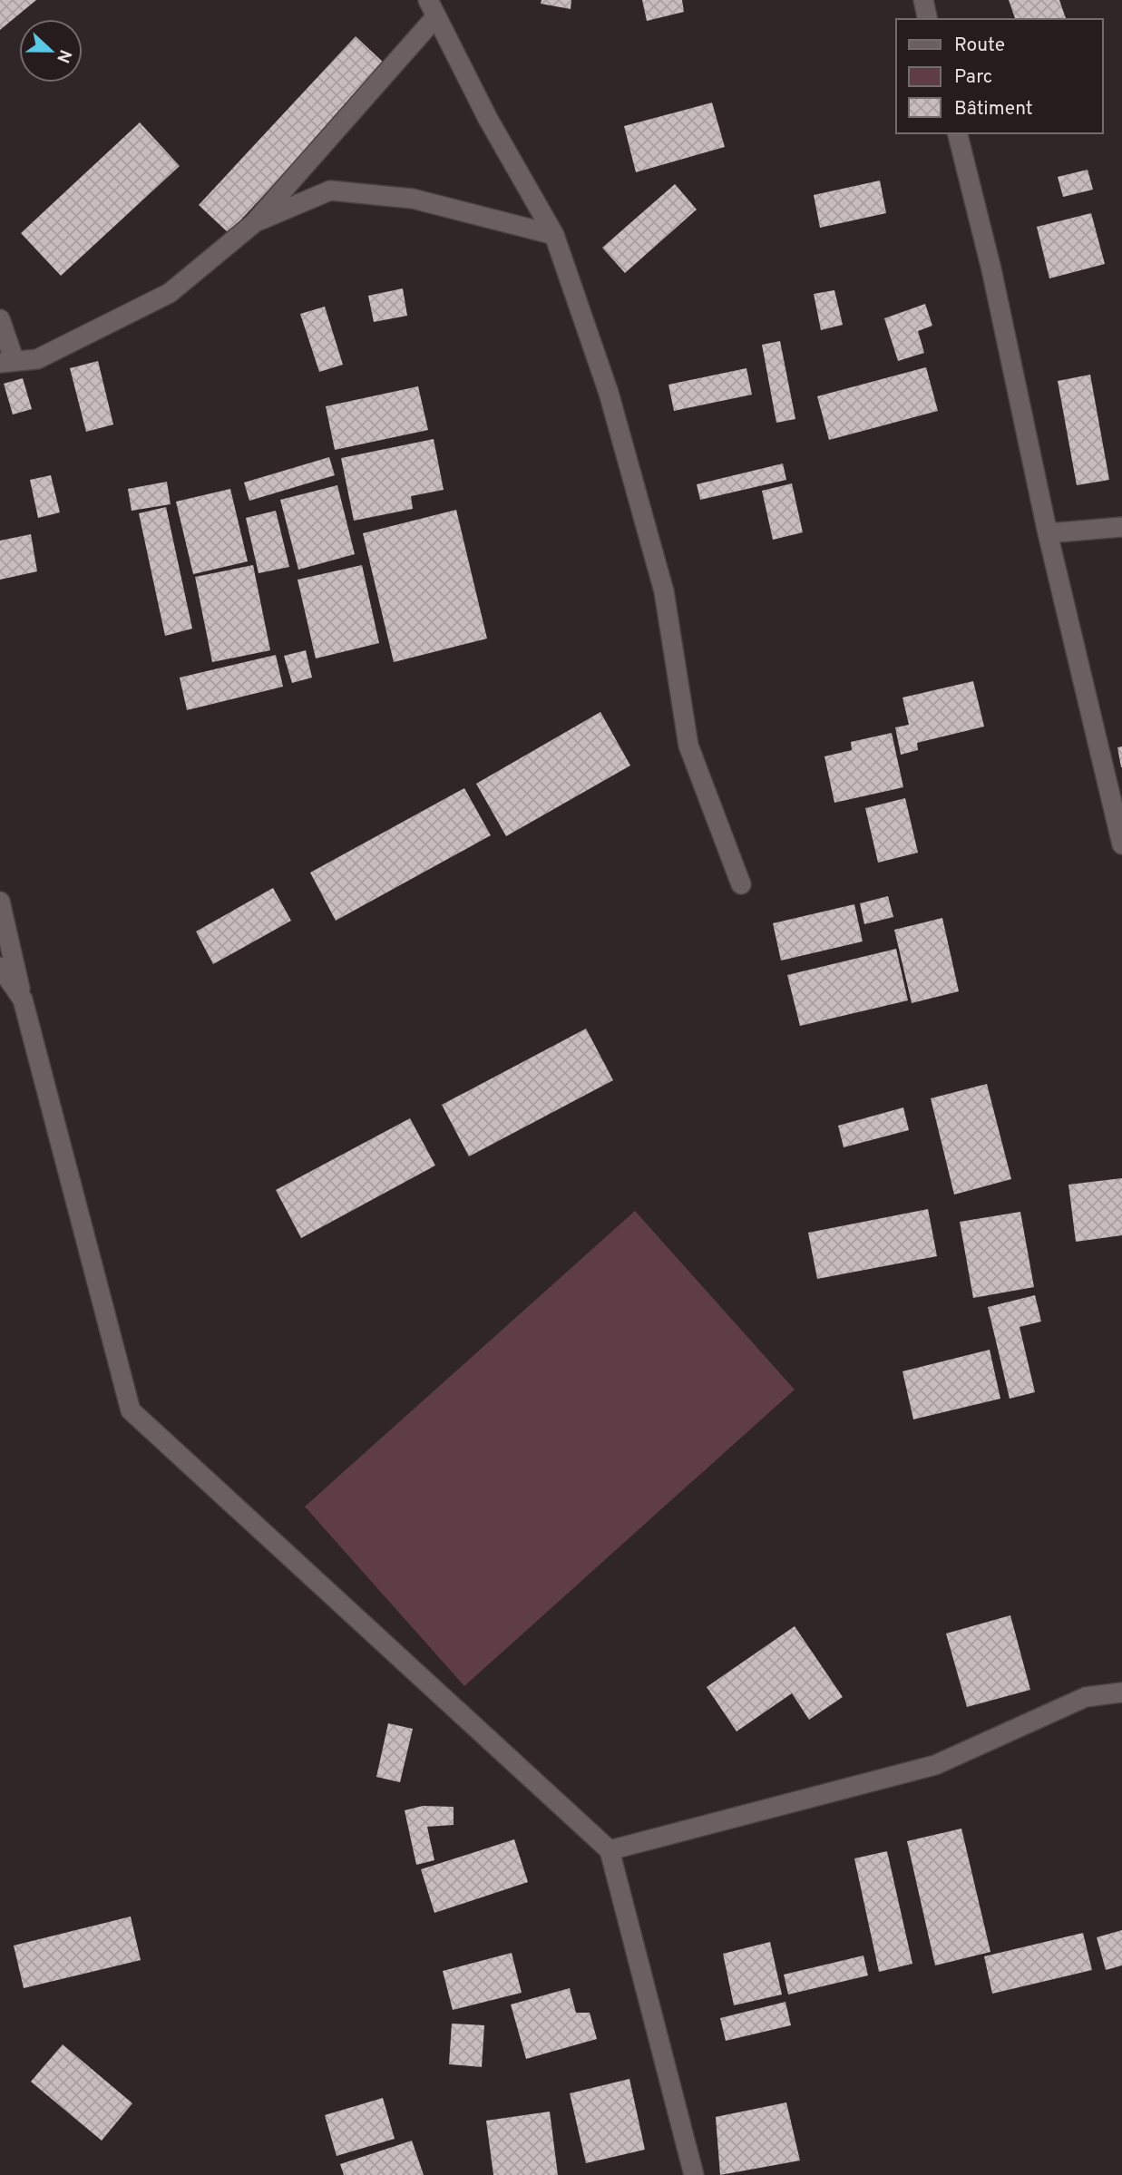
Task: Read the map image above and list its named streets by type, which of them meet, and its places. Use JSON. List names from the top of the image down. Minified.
{"legend":["Route","Parc","Bâtiment"],"north":"right"}
